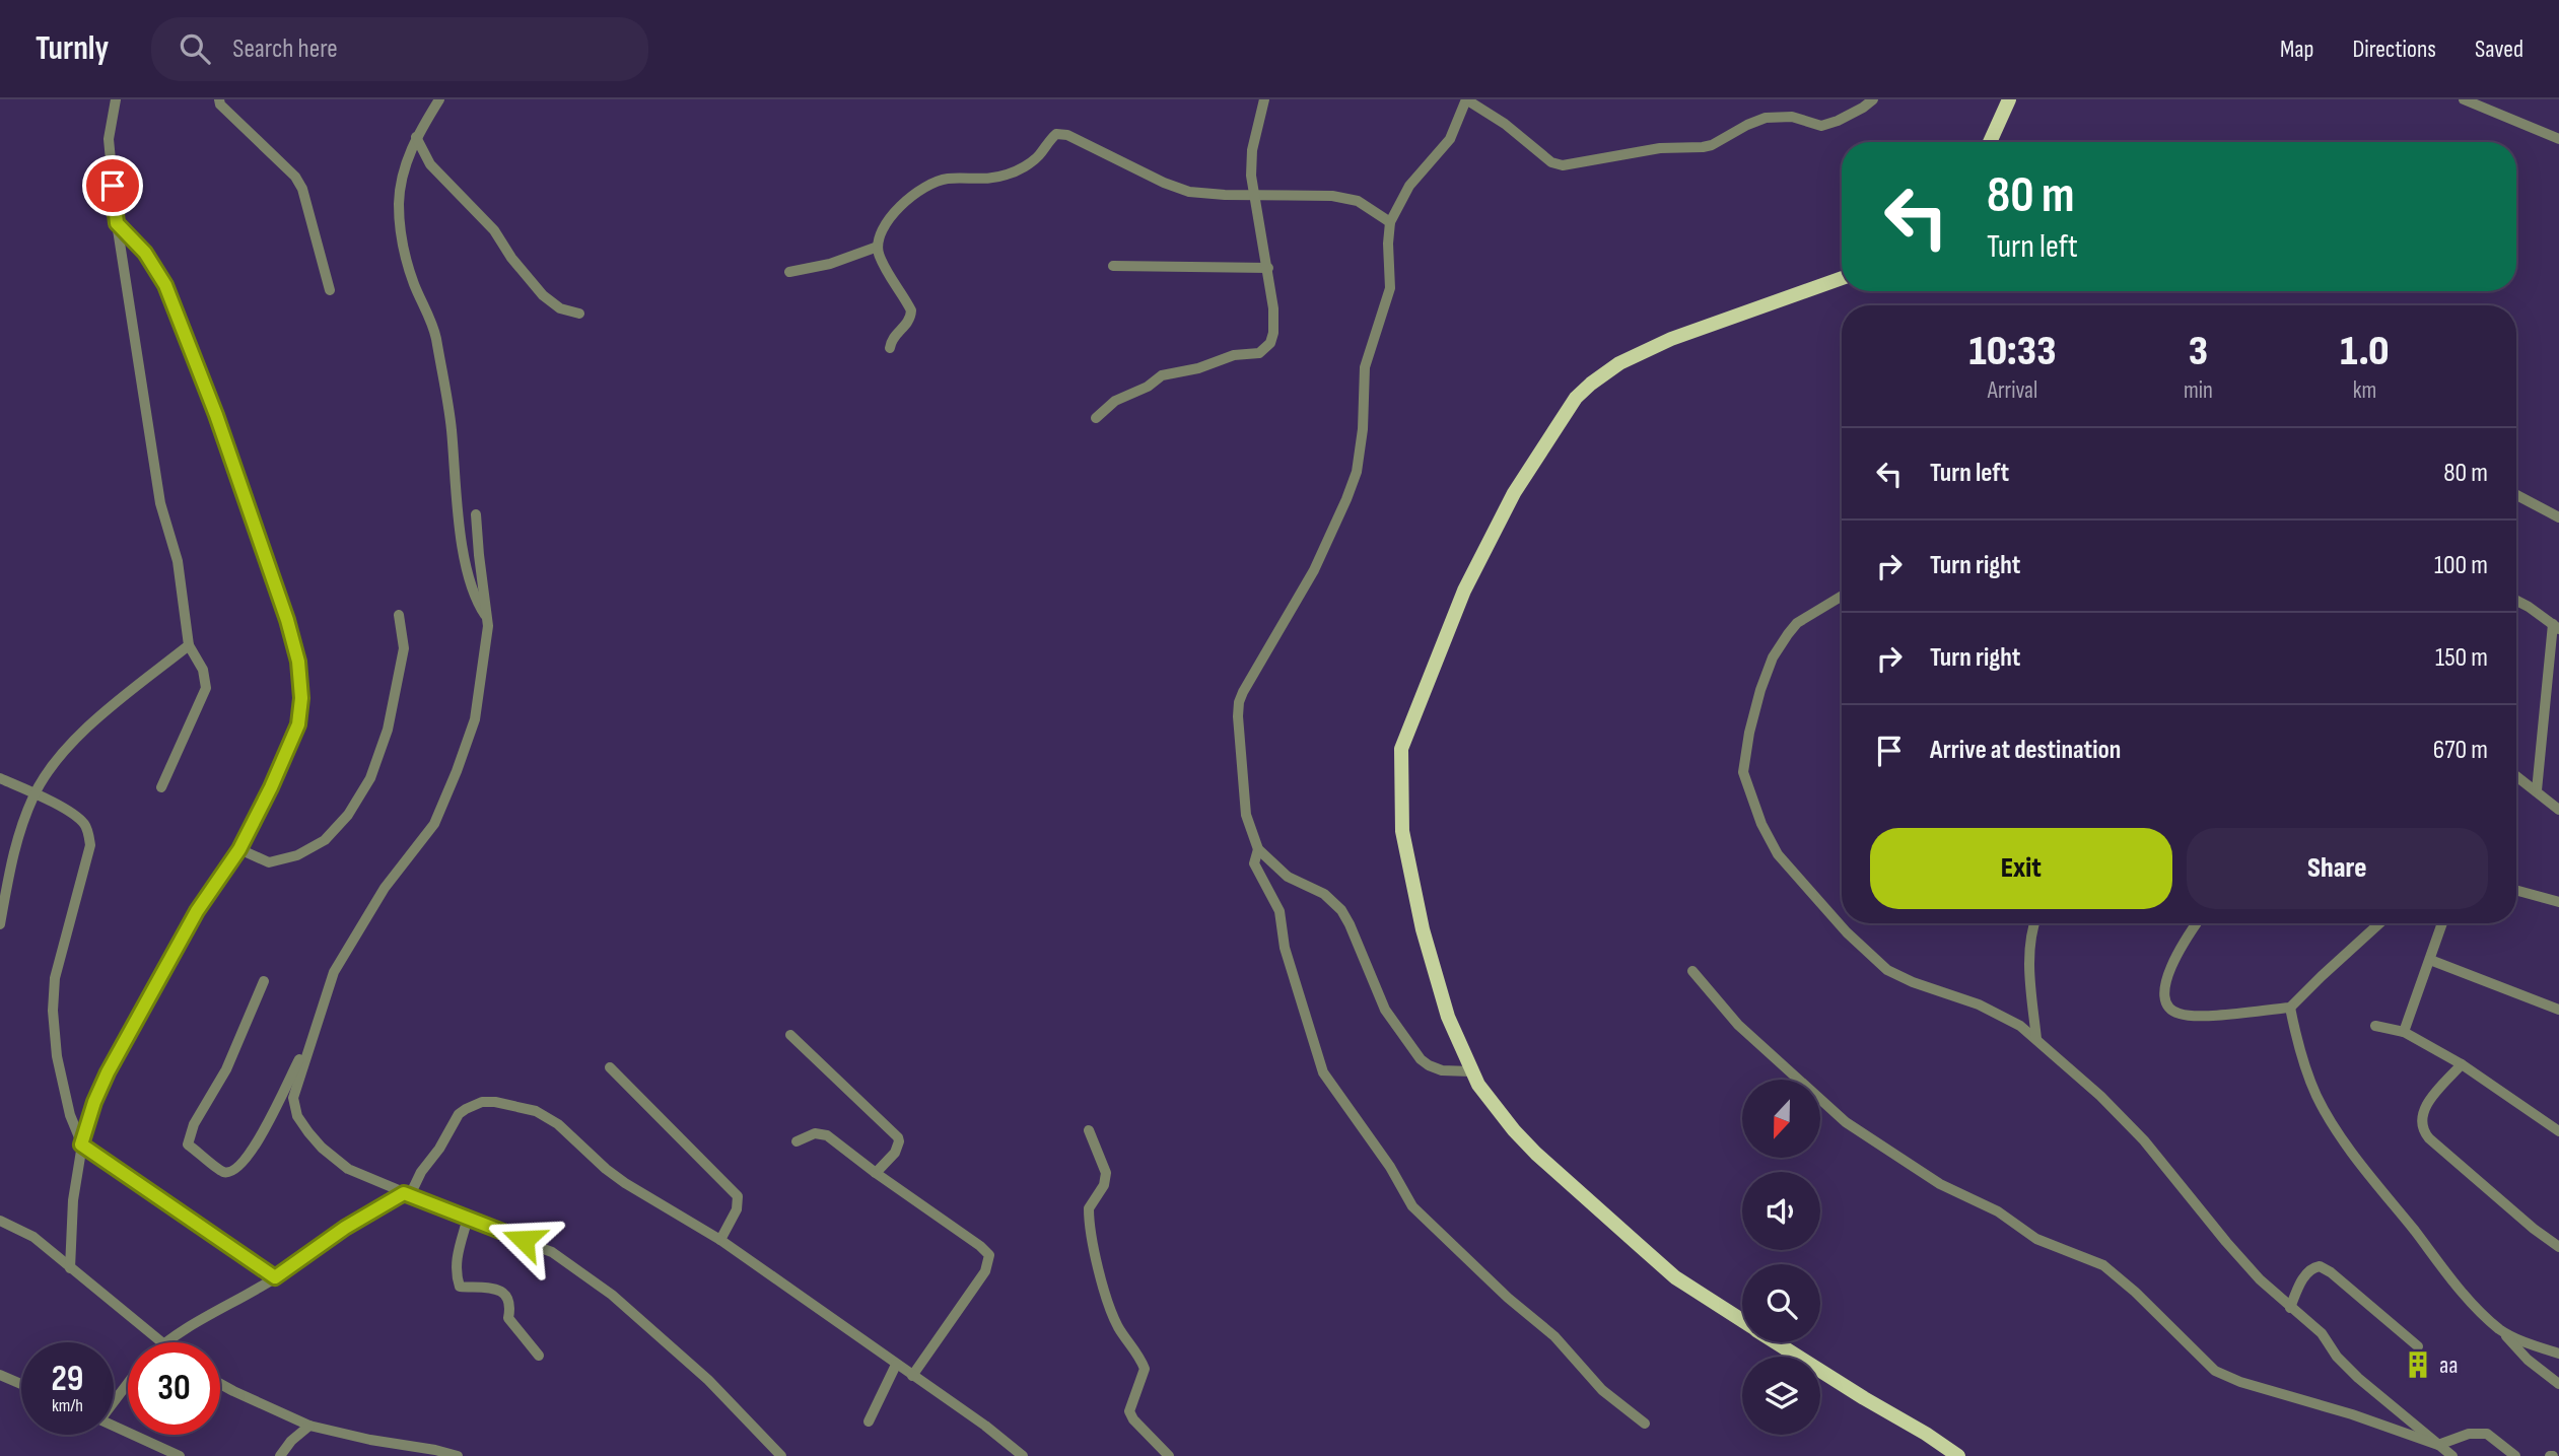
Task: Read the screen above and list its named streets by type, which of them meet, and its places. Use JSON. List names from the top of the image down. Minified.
{"places":{"building":["aa"]},"north":"bottom","page":{"header":"Turnly","search":"Search here","nav":["Map","Directions","Saved"],"turn":["80 m","Turn left"],"eta":["10:33","Arrival","3","min","1.0","km"],"list":[{"name":"Turn left","value":"80 m"},{"name":"Turn right","value":"100 m"},{"name":"Turn right","value":"150 m"},{"name":"Arrive at destination","value":"670 m"}],"buttons":["Exit","Share"],"speed":"29 km/h","limit":"30"}}
